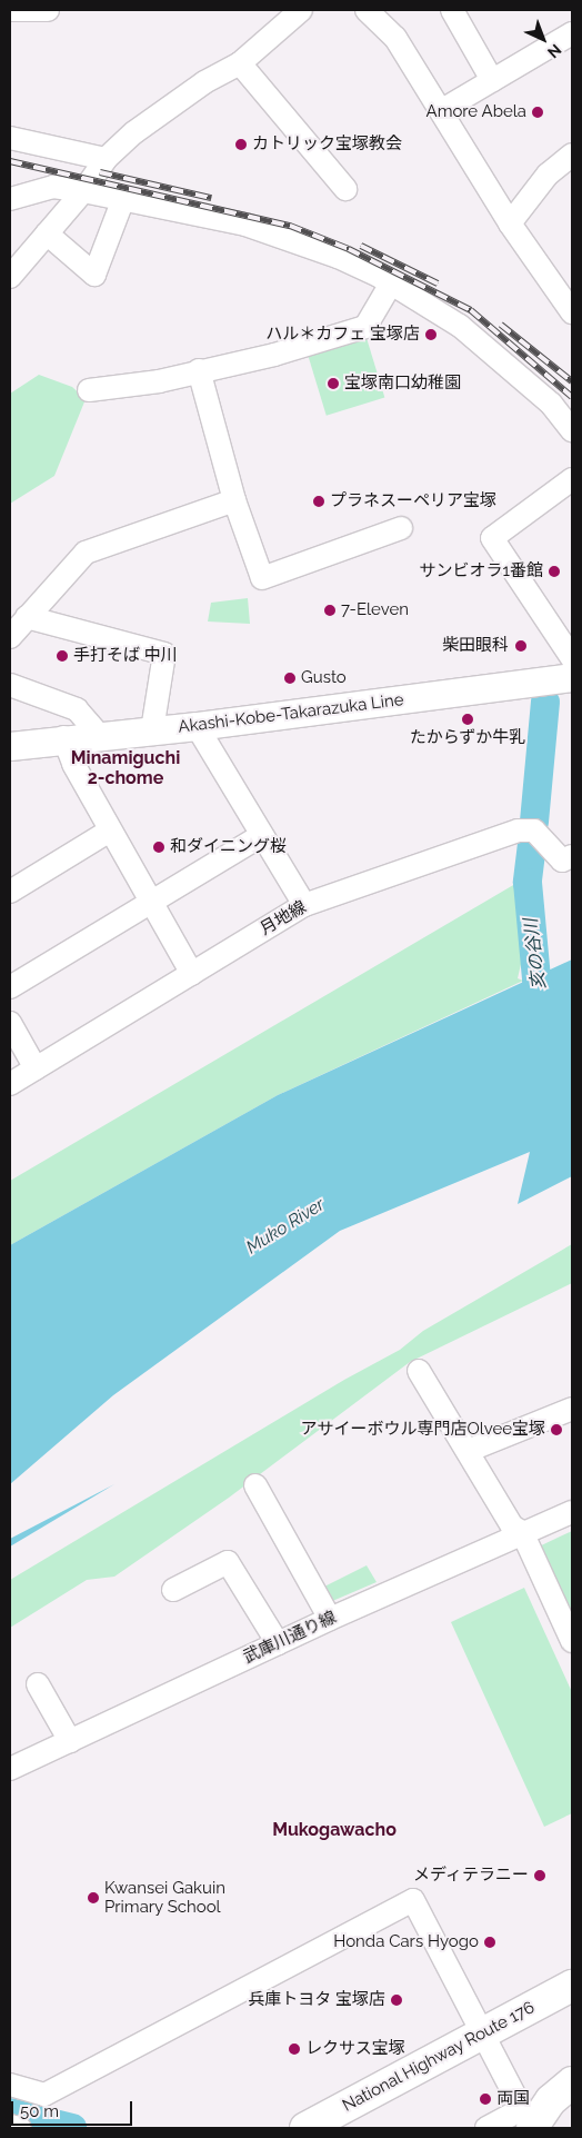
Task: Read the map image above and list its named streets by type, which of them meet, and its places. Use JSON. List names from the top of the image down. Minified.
{"streets":{"highway":["National Highway Route 176"],"main road":["Akashi-Kobe-Takarazuka Line"],"street":["月地線","武庫川通り線"]},"districts":["Minamiguchi 2-chome","Mukogawacho"],"water":["亥の谷川","Muko River"],"places":["Amore Abela","カトリック宝塚教会","ハル＊カフェ 宝塚店","宝塚南口幼稚園","プラネスーペリア宝塚","サンビオラ1番館","7-Eleven","柴田眼科","手打そば 中川","Gusto","たからずか牛乳","和ダイニング桜","アサイーボウル専門店Olvee宝塚","メディテラニー","Kwansei Gakuin Primary School","Honda Cars Hyogo","兵庫トヨタ 宝塚店","レクサス宝塚","両国"],"scale_bar":"50 m","north":"bottom right"}
